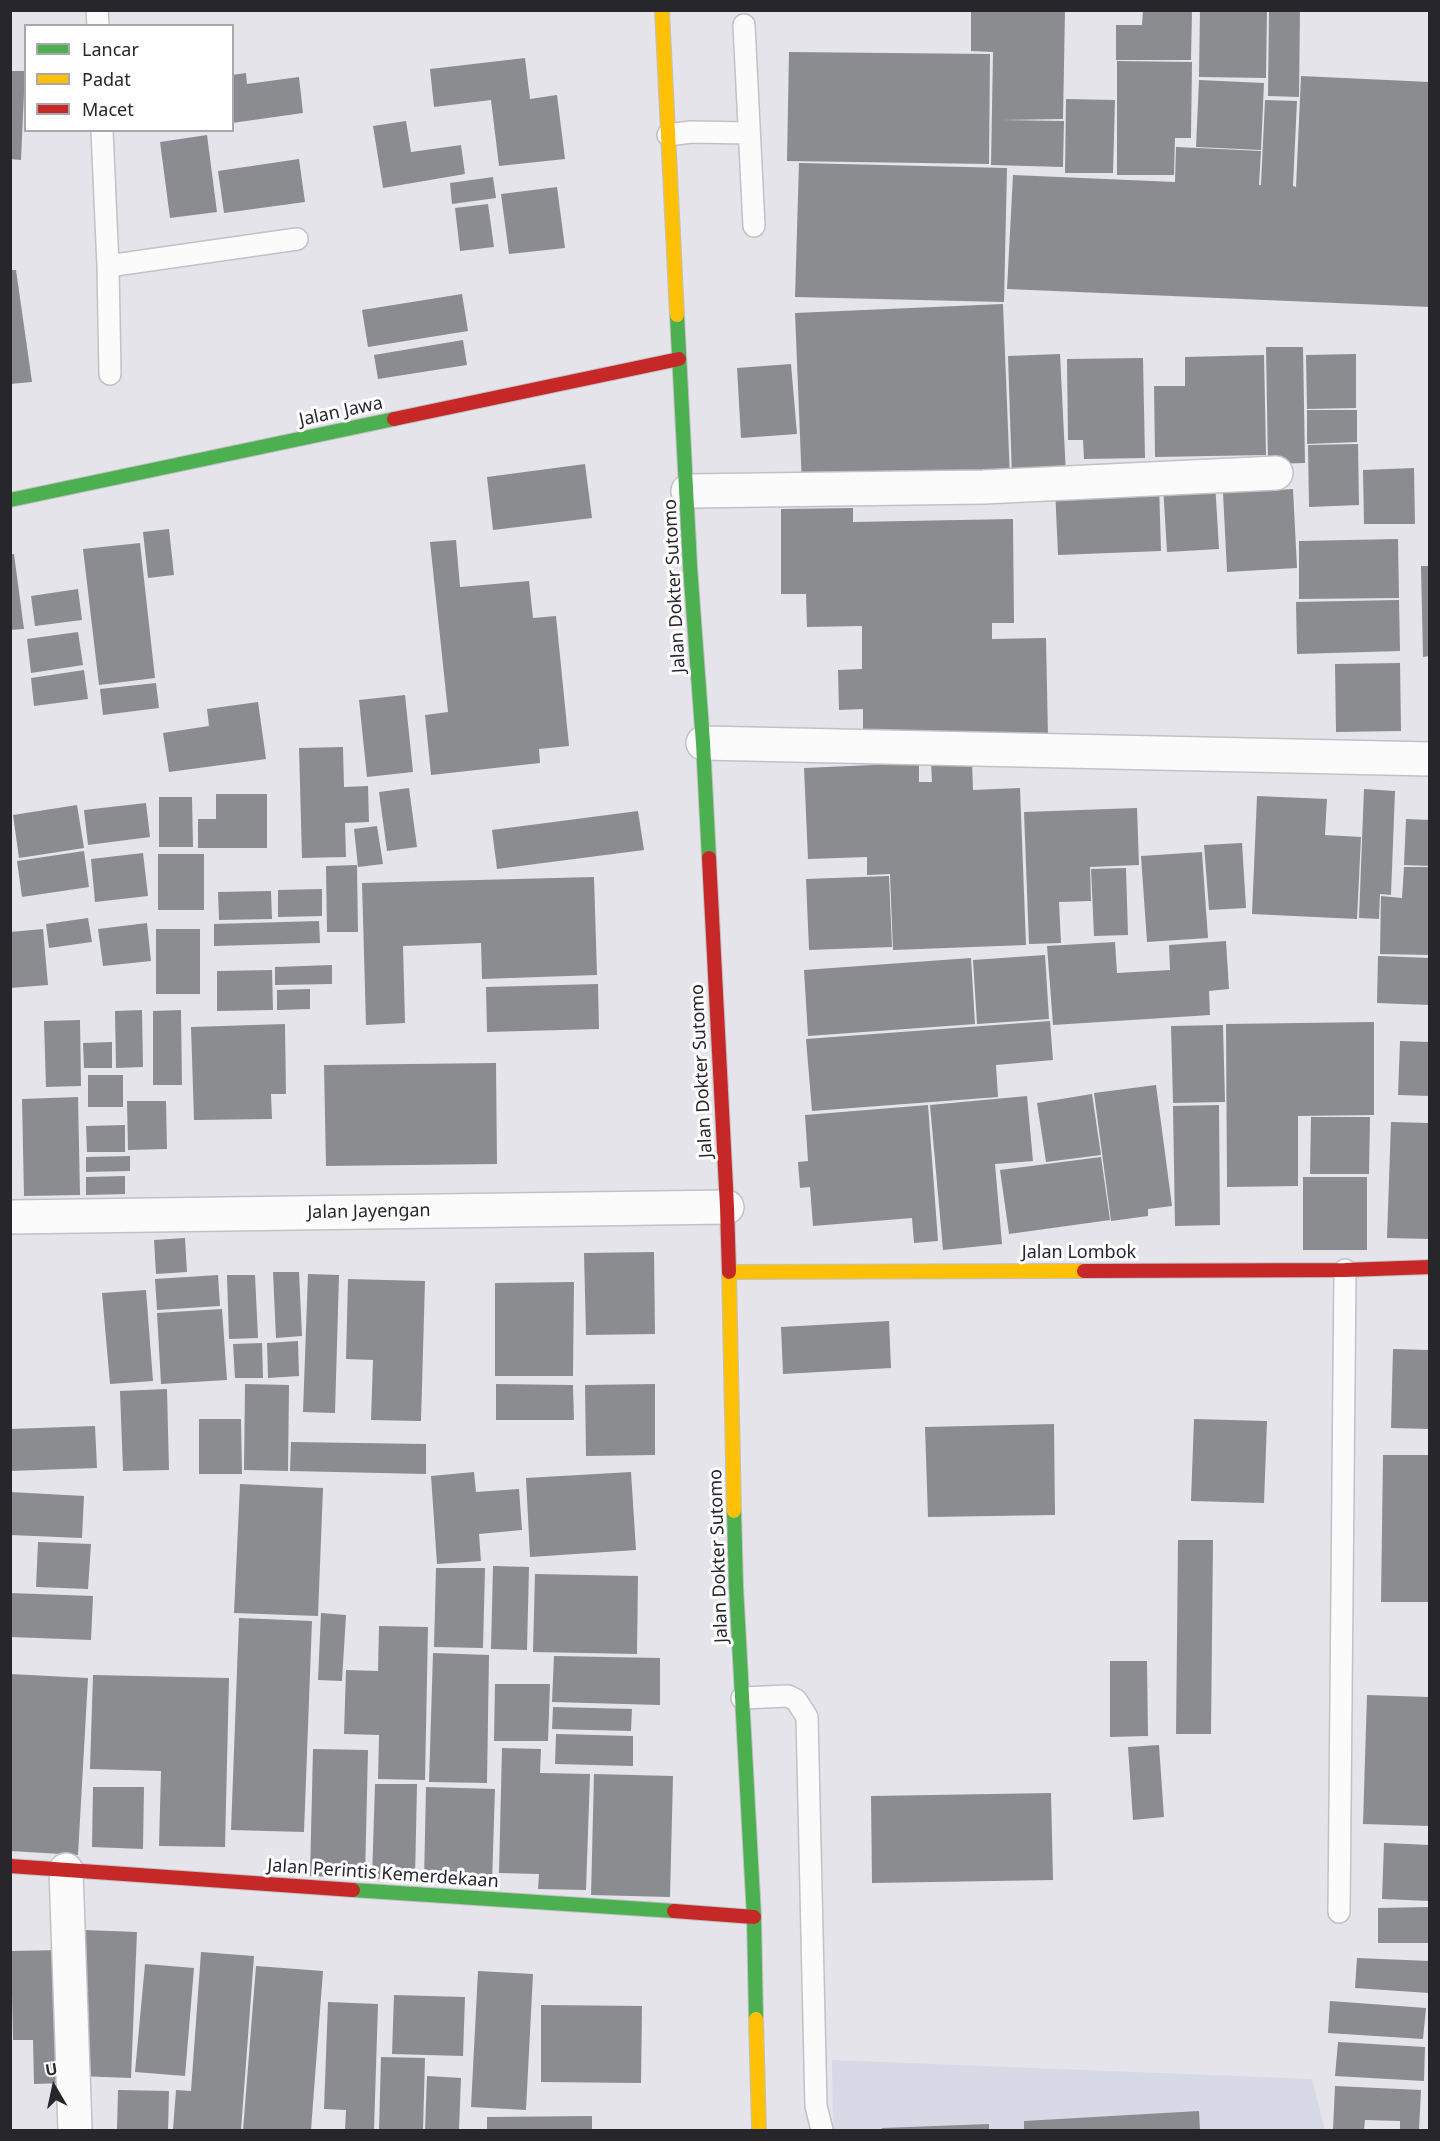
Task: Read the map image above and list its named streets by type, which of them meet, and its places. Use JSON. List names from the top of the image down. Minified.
{"streets":{"main road":["Jalan Jawa","Jalan Dokter Sutomo","Jalan Lombok","Jalan Perintis Kemerdekaan"],"street":["Jalan Jayengan"]},"crossings":[["Jalan Jawa","Jalan Dokter Sutomo"],["Jalan Dokter Sutomo","Jalan Jayengan"],["Jalan Dokter Sutomo","Jalan Lombok"],["Jalan Dokter Sutomo","Jalan Perintis Kemerdekaan"]],"legend":["Lancar","Padat","Macet"],"north":"top"}
